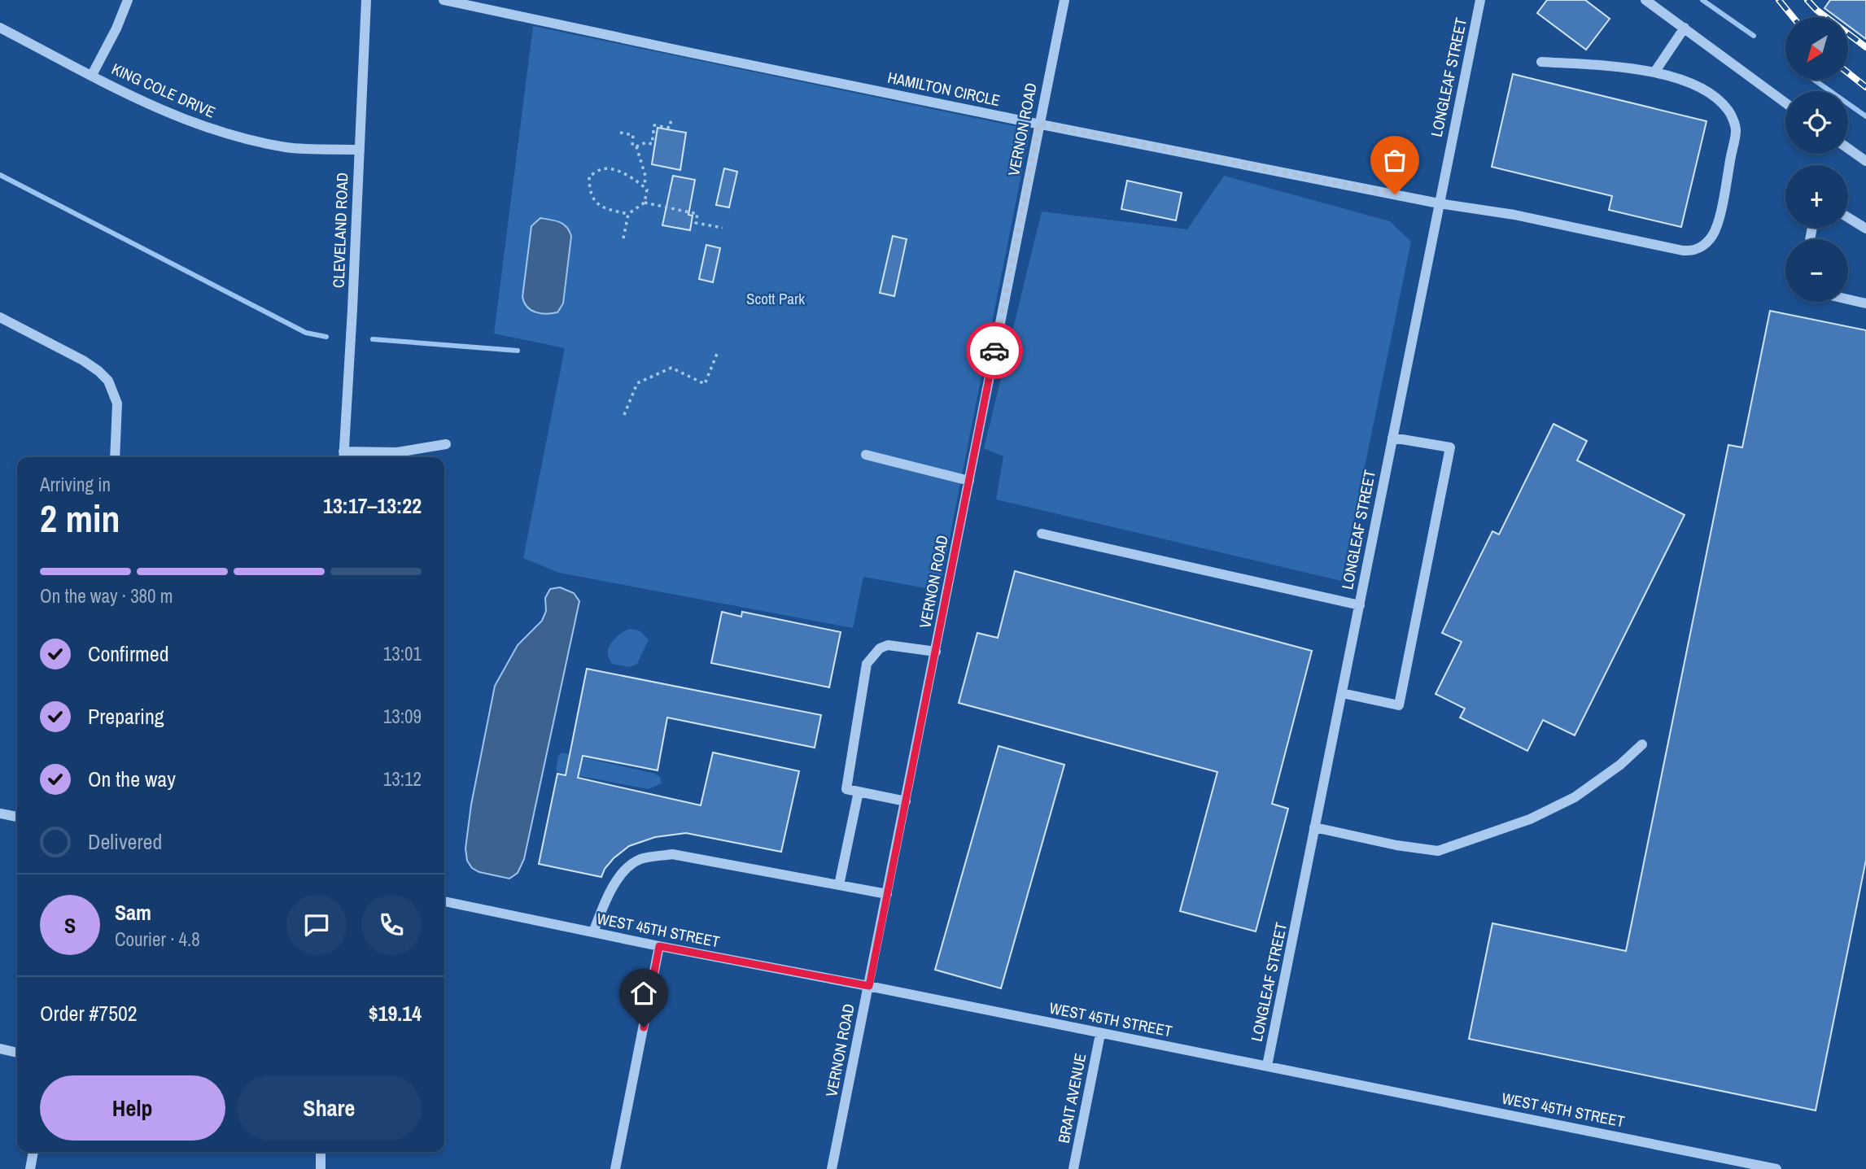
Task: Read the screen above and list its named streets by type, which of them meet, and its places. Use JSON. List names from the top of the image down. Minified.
{"streets":{"street":["LONGLEAF STREET","HAMILTON CIRCLE","KING COLE DRIVE","VERNON ROAD","CLEVELAND ROAD","WEST 45TH STREET","BRAIT AVENUE"]},"crossings":[["LONGLEAF STREET","HAMILTON CIRCLE"],["LONGLEAF STREET","WEST 45TH STREET"],["HAMILTON CIRCLE","VERNON ROAD"],["KING COLE DRIVE","CLEVELAND ROAD"],["VERNON ROAD","WEST 45TH STREET"],["WEST 45TH STREET","BRAIT AVENUE"]],"parks":["Scott Park"],"north":"bottom left","page":{"map_buttons":["+","−"],"heading":["2 min","Arriving in","13:17–13:22"],"panel":["Sam","Courier · 4.8","Order #7502","$19.14"],"bar":"On the way · 380 m","list":[["Confirmed","13:01"],["Preparing","13:09"],["On the way","13:12"],"Delivered"],"round":"S","buttons":["Help","Share"]}}
